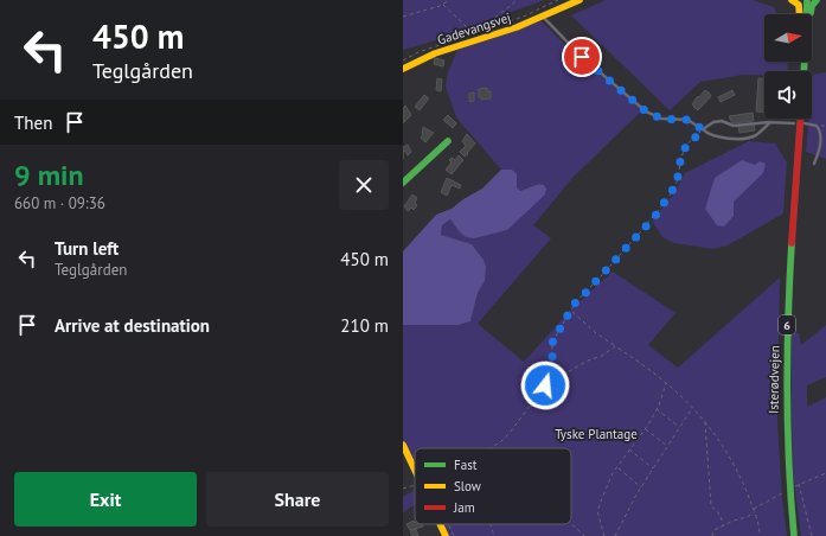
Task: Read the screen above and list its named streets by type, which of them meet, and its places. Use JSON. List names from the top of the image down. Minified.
{"streets":{"main road":["Gadevangsvej","6","Isterødvejen"]},"parks":["Tyske Plantage"],"legend":["Fast","Slow","Jam"],"north":"right","page":{"turn":["450 m","Teglgården"],"then":"Then","heading":["9 min","660 m · 09:36"],"list":[{"name":"Turn left","note":"Teglgården","value":"450 m"},{"name":"Arrive at destination","value":"210 m"}],"buttons":["Exit","Share"]}}
